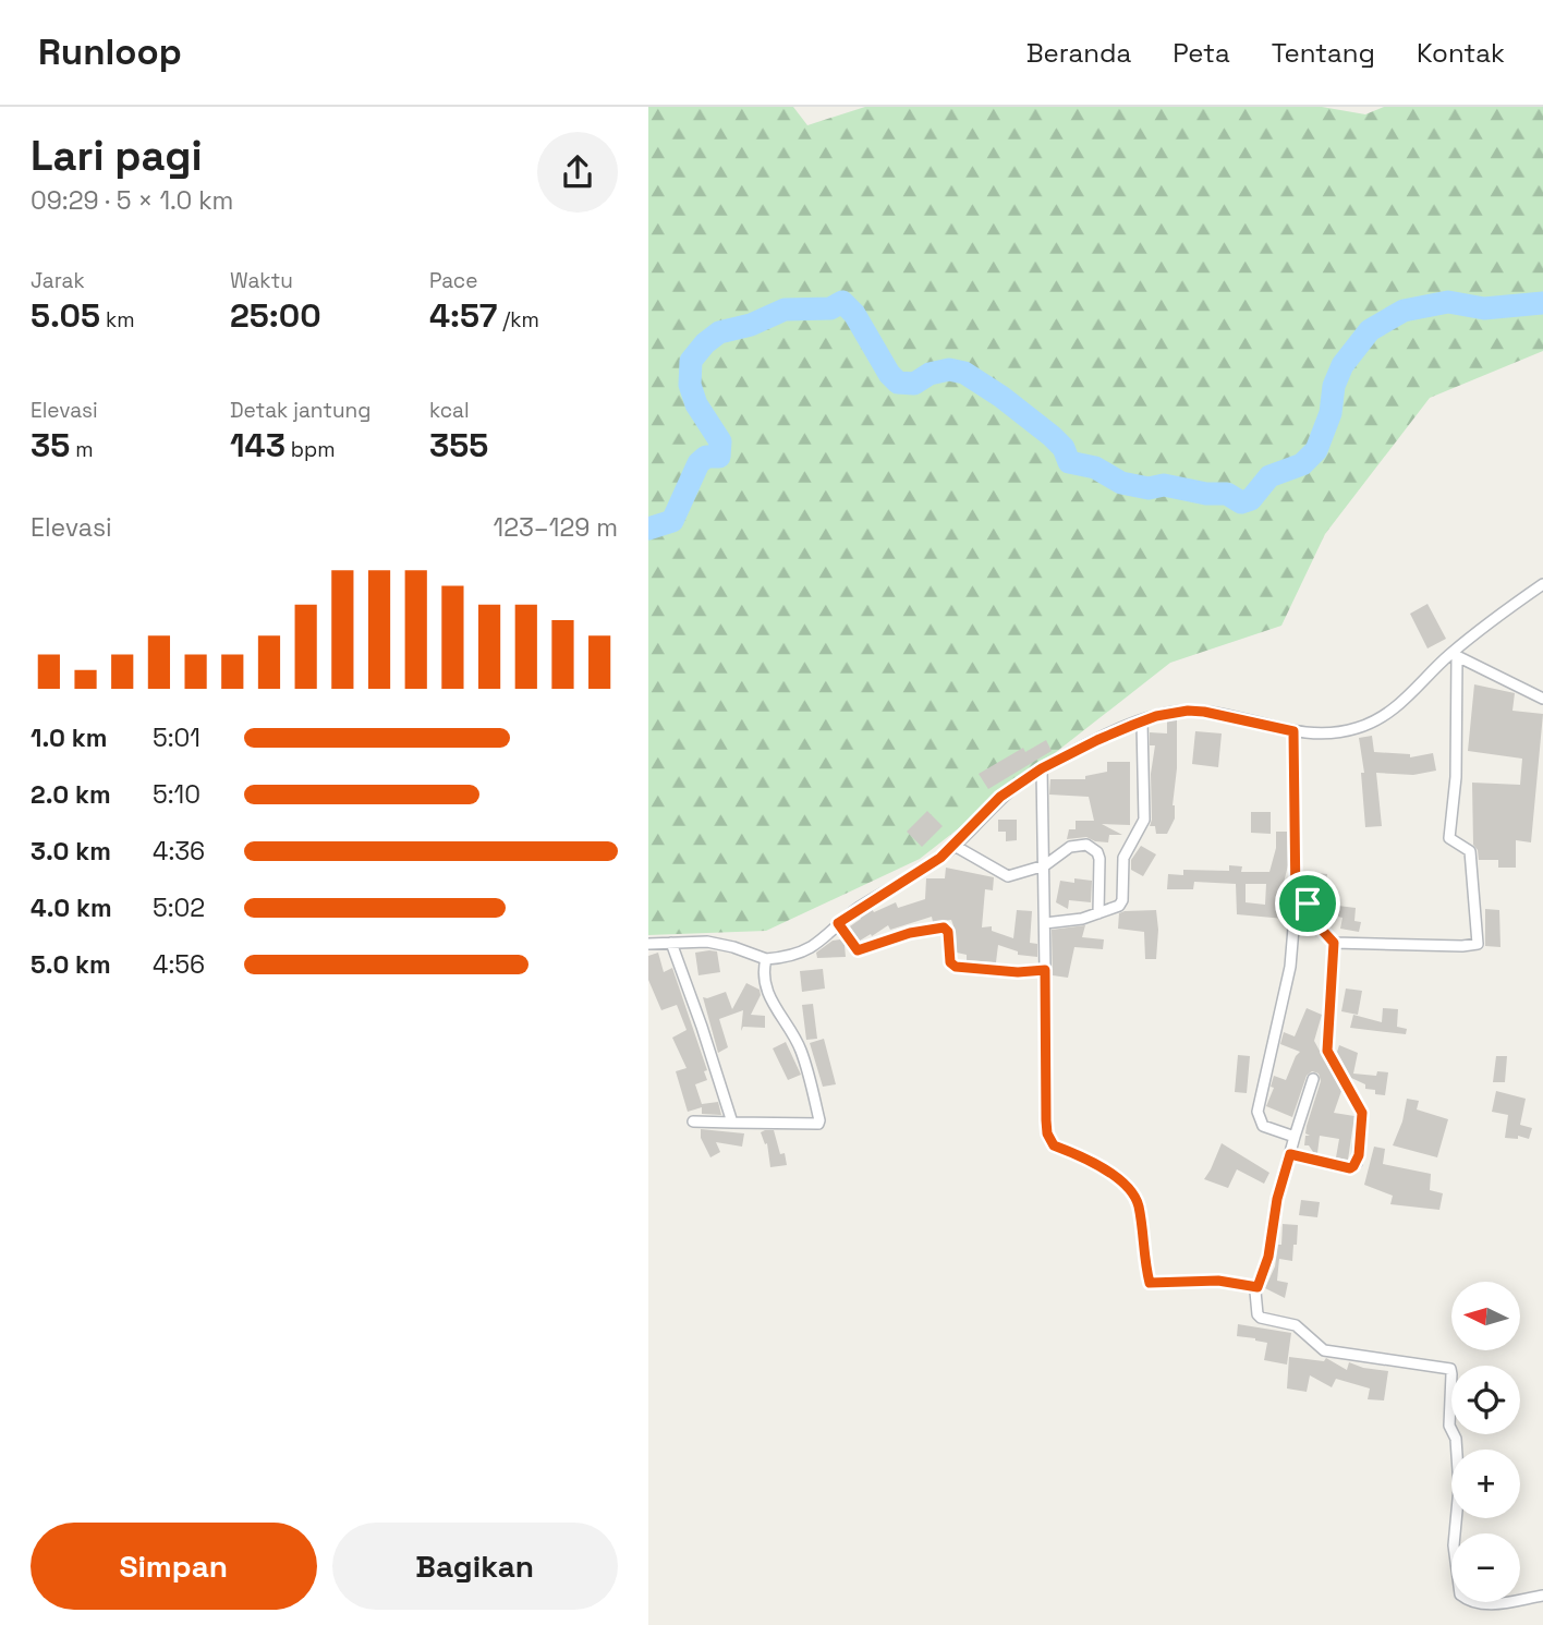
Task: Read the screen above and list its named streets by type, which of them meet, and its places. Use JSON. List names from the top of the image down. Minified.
{"north":"left","page":{"header":"Runloop","nav":["Beranda","Peta","Tentang","Kontak"],"heading":["Lari pagi","09:29 · 5 × 1.0 km"],"stats":[["Jarak","5.05 km"],["Waktu","25:00"],["Pace","4:57 /km"],["Elevasi","35 m"],["Detak jantung","143 bpm"],["kcal","355"]],"chart":["Elevasi","123–129 m"],"list":[{"name":"1.0 km","note":"5:01"},{"name":"2.0 km","note":"5:10"},{"name":"3.0 km","note":"4:36"},{"name":"4.0 km","note":"5:02"},{"name":"5.0 km","note":"4:56"}],"map_buttons":["+","−"],"buttons":["Simpan","Bagikan"]}}
